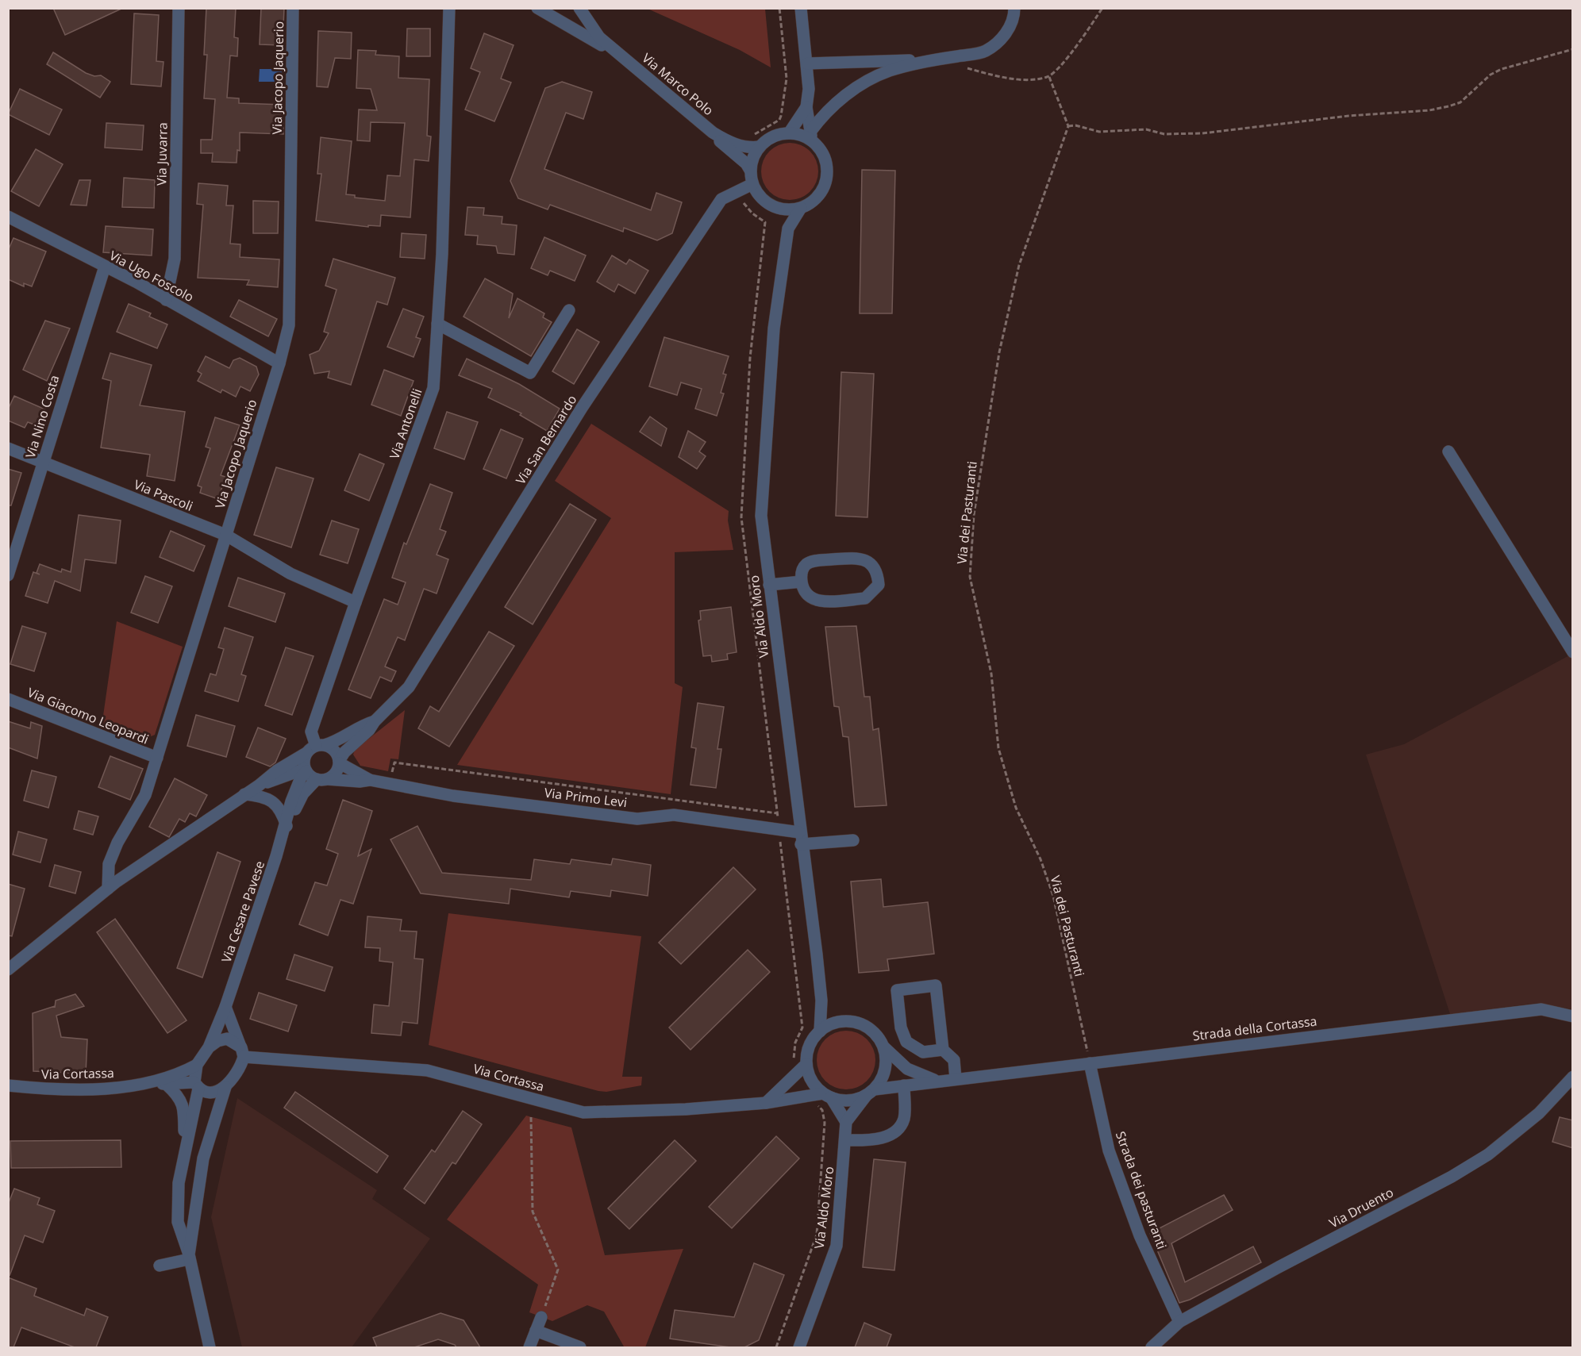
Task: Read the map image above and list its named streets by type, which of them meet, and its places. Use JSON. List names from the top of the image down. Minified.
{"streets":{"street":["Via Jacopo Jaquerio","Via Marco Polo","Via Juvarra","Via Ugo Foscolo","Via Nino Costa","Via Antonelli","Via San Bernardo","Via Pascoli","Via Aldo Moro","Via Giacomo Leopardi","Via Primo Levi","Via Cesare Pavese","Strada della Cortassa","Via Cortassa","Strada dei pasturanti","Via Druento"],"path":["Via dei Pasturanti"]},"crossings":[["Via Jacopo Jaquerio","Via Ugo Foscolo"],["Via Jacopo Jaquerio","Via Pascoli"],["Via Jacopo Jaquerio","Via Giacomo Leopardi"],["Via Marco Polo","Via San Bernardo"],["Via Marco Polo","Via Aldo Moro"],["Via Juvarra","Via Ugo Foscolo"],["Via Ugo Foscolo","Via Nino Costa"],["Via Nino Costa","Via Pascoli"],["Via Antonelli","Via San Bernardo"],["Via Antonelli","Via Pascoli"],["Via Antonelli","Via Primo Levi"],["Via Antonelli","Via Cesare Pavese"],["Via San Bernardo","Via Aldo Moro"],["Via San Bernardo","Via Primo Levi"],["Via San Bernardo","Via Cesare Pavese"],["Via dei Pasturanti","Strada della Cortassa"],["Via dei Pasturanti","Strada dei pasturanti"],["Via Aldo Moro","Via Primo Levi"],["Via Aldo Moro","Strada della Cortassa"],["Via Aldo Moro","Via Cortassa"],["Via Primo Levi","Via Cesare Pavese"],["Via Cesare Pavese","Via Cortassa"],["Strada della Cortassa","Via Cortassa"],["Strada della Cortassa","Strada dei pasturanti"],["Strada dei pasturanti","Via Druento"]]}
